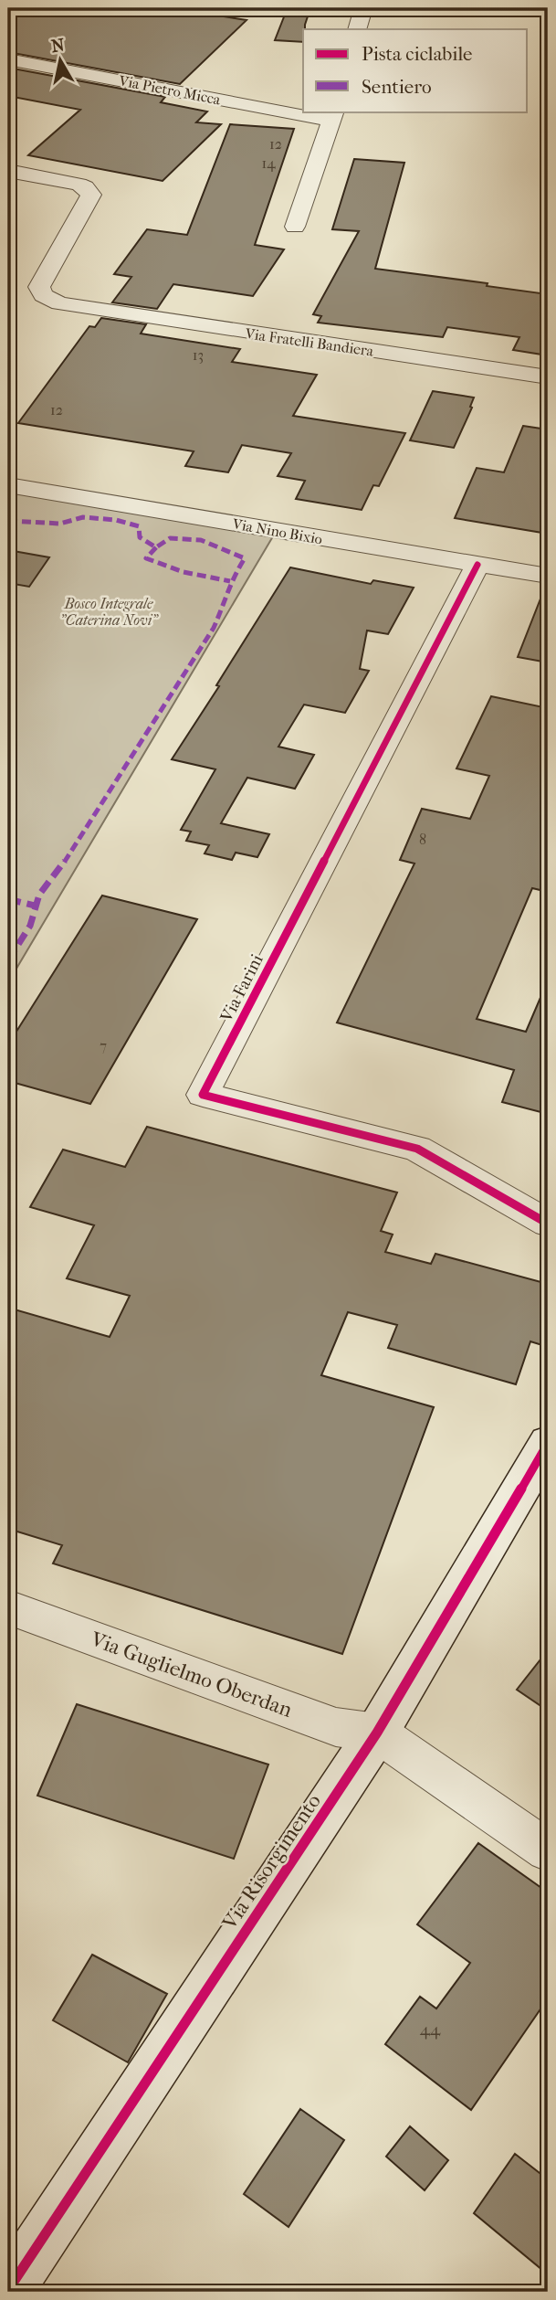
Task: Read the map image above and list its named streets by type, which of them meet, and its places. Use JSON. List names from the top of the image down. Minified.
{"streets":{"street":["Via Pietro Micca","Via Fratelli Bandiera","Via Nino Bixio","Via Farini","Via Guglielmo Oberdan","Via Risorgimento"]},"crossings":[["Via Nino Bixio","Via Farini"],["Via Guglielmo Oberdan","Via Risorgimento"]],"parks":["Bosco Integrale \"Caterina Novi\""],"house_numbers":["12","14","13","12","8","7","44"],"legend":["Pista ciclabile","Sentiero"],"north":"top"}
